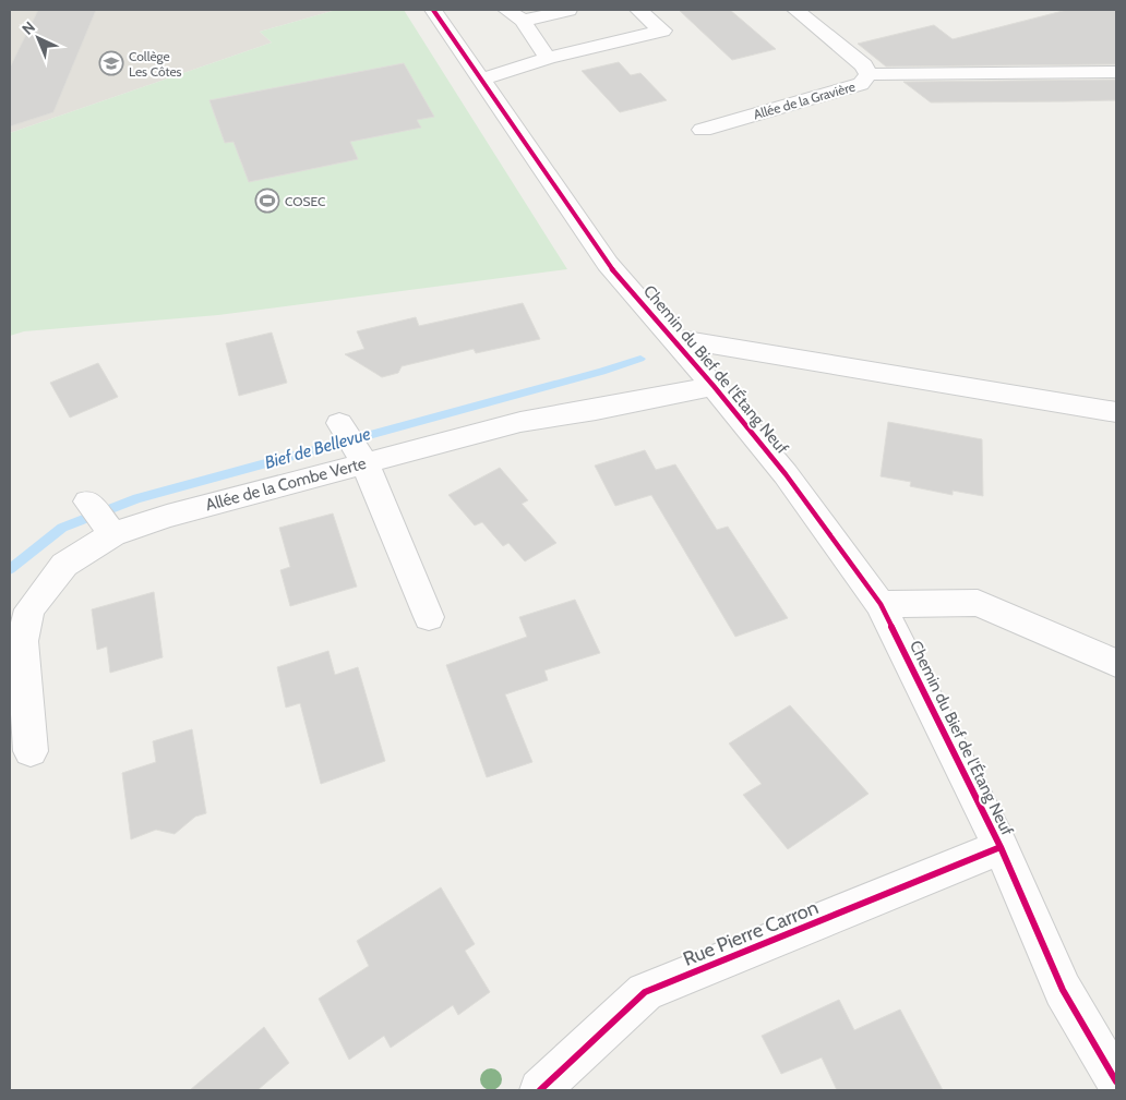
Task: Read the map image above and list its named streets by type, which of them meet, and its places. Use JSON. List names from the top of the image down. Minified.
{"streets":{"street":["Allée de la Gravière","Chemin du Bief de l'Étang Neuf","Allée de la Combe Verte","Rue Pierre Carron"]},"crossings":[["Chemin du Bief de l'Étang Neuf","Allée de la Combe Verte"],["Chemin du Bief de l'Étang Neuf","Rue Pierre Carron"]],"water":["Bief de Bellevue"],"places":{"school or university":["Collège Les Côtes"],"sports":["COSEC"]},"north":"top left"}
